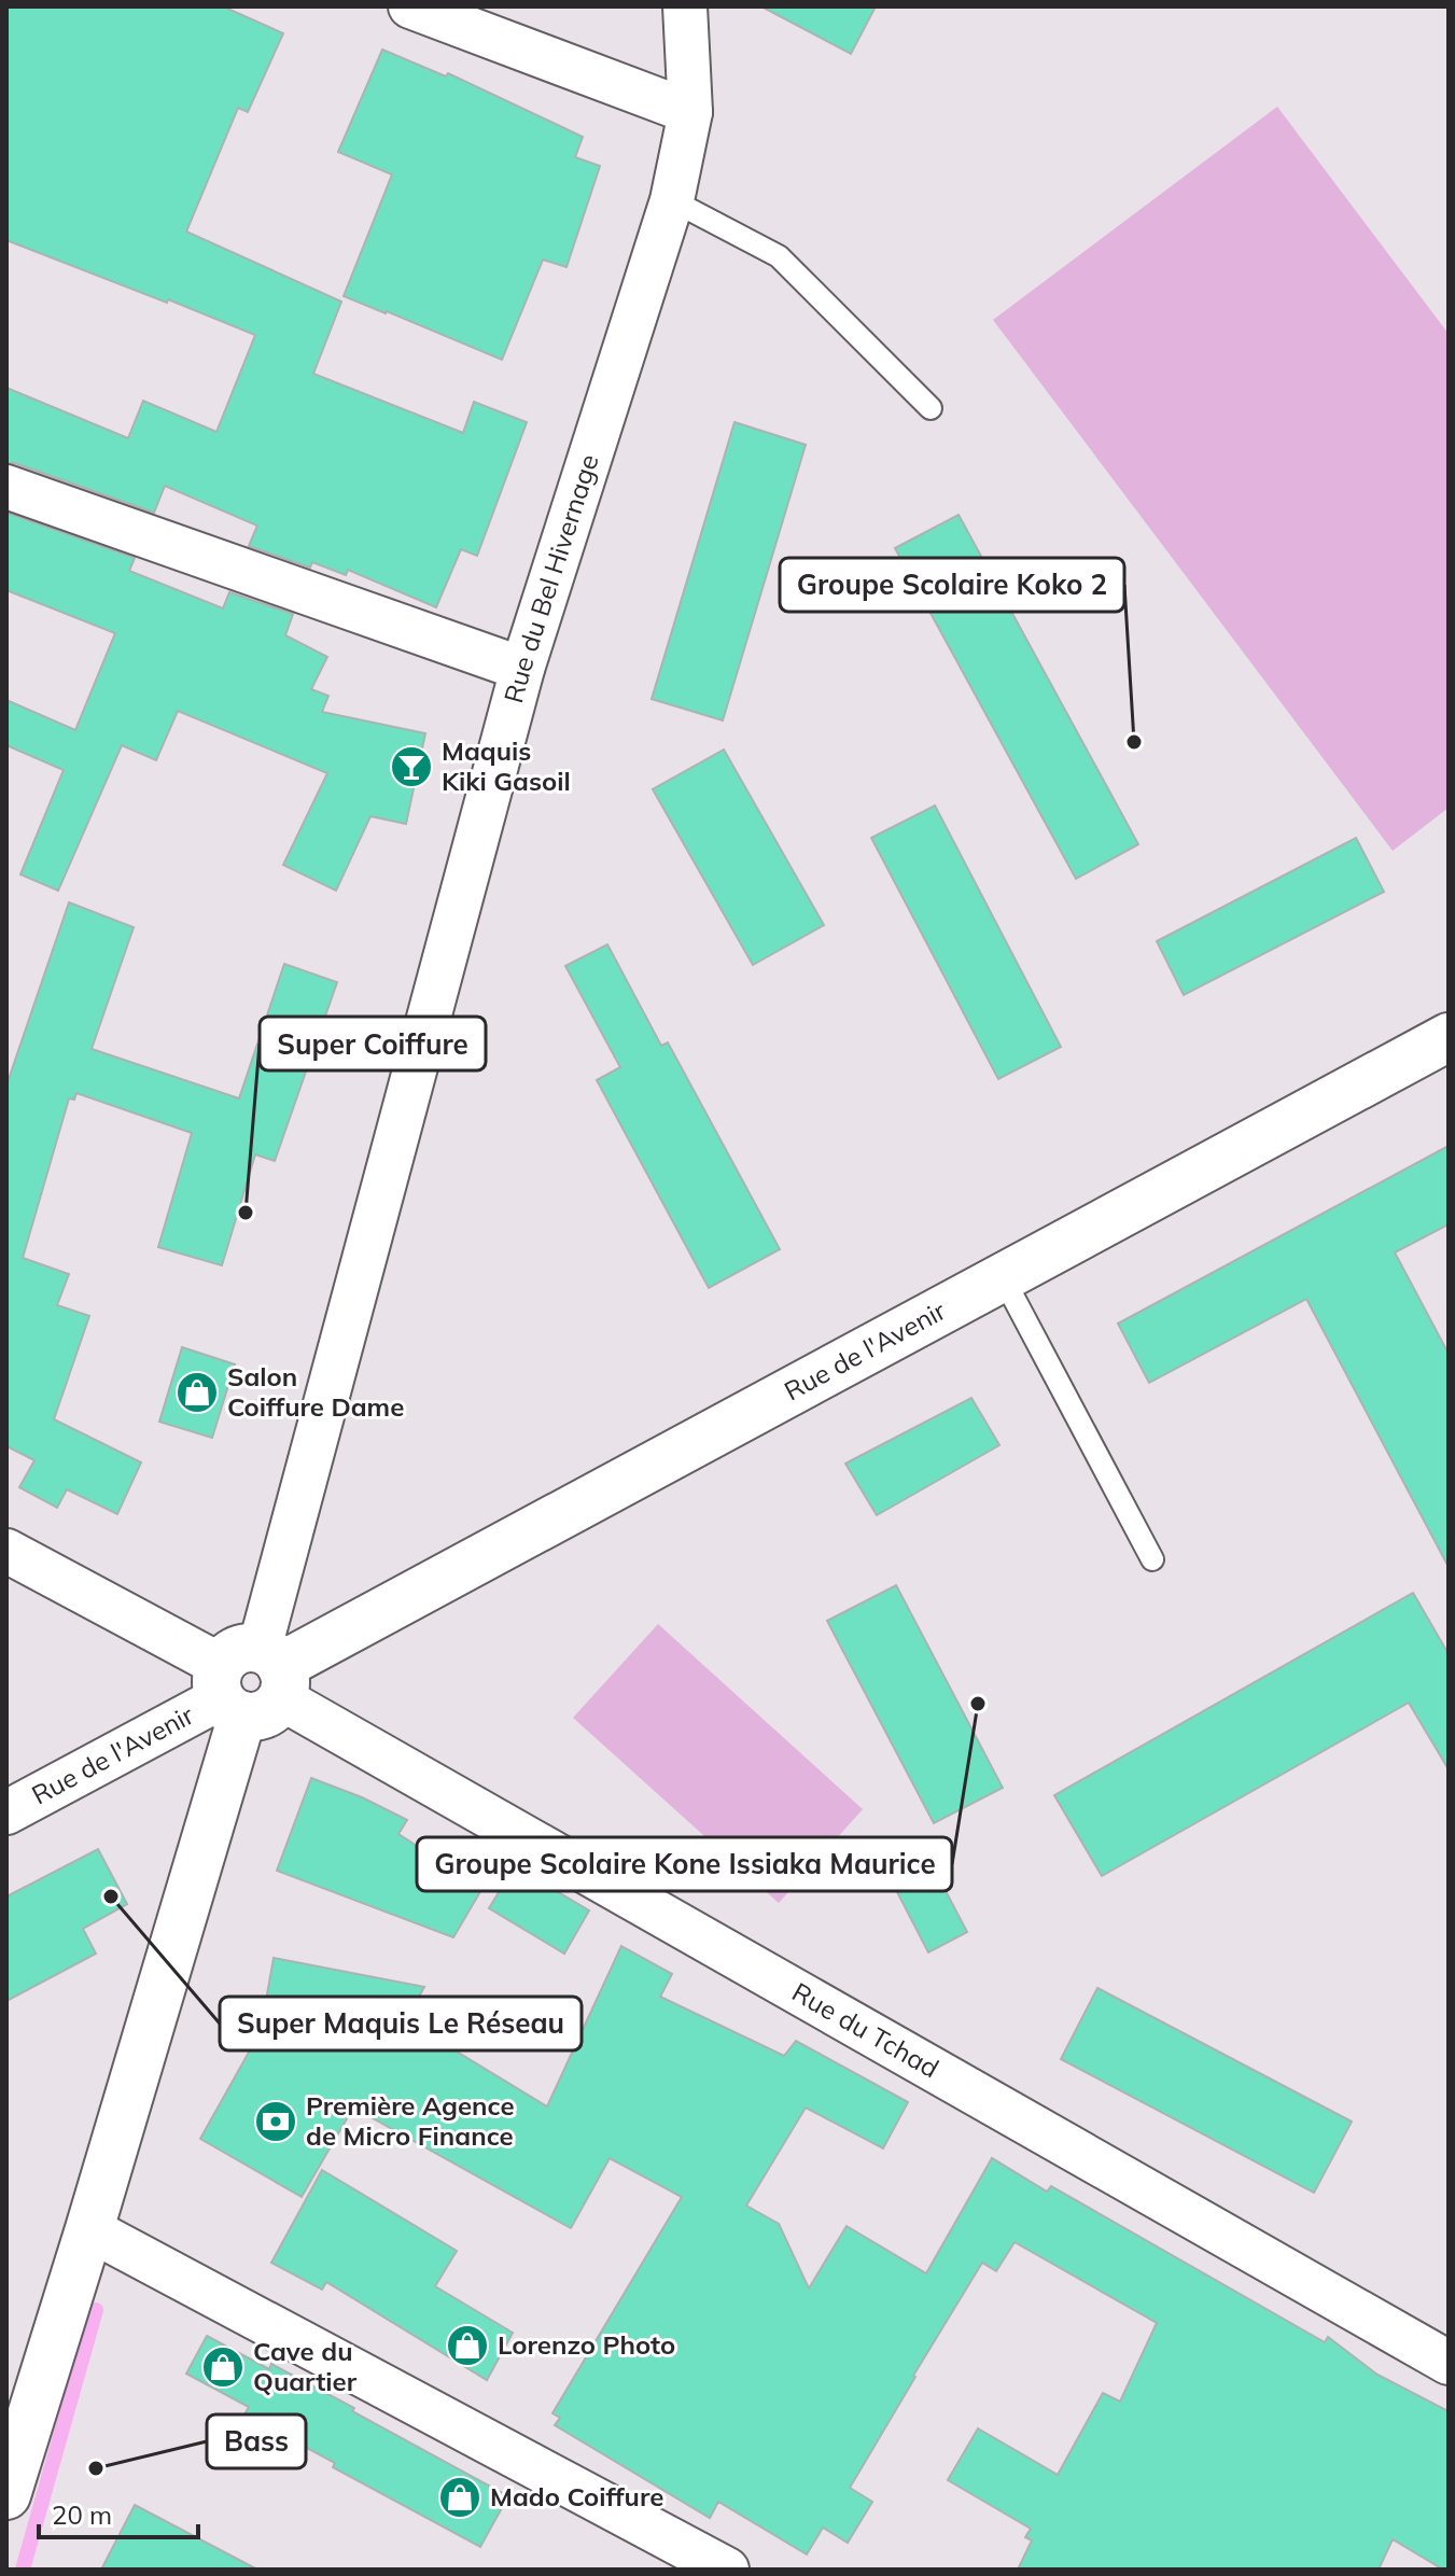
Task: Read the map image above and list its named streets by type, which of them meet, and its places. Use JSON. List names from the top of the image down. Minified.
{"streets":{"street":["Rue du Bel Hivernage","Rue de l'Avenir","Rue du Tchad"]},"crossings":[["Rue du Bel Hivernage","Rue de l'Avenir"],["Rue du Bel Hivernage","Rue du Tchad"],["Rue de l'Avenir","Rue du Tchad"]],"places":{"other":["Groupe Scolaire Koko 2","Super Coiffure","Groupe Scolaire Kone Issiaka Maurice","Super Maquis Le Réseau","Bass"],"bar":["Maquis Kiki Gasoil"],"shop":["Salon Coiffure Dame","Lorenzo Photo","Cave du Quartier","Mado Coiffure"],"bank":["Première Agence de Micro Finance"]},"scale_bar":"20 m"}
